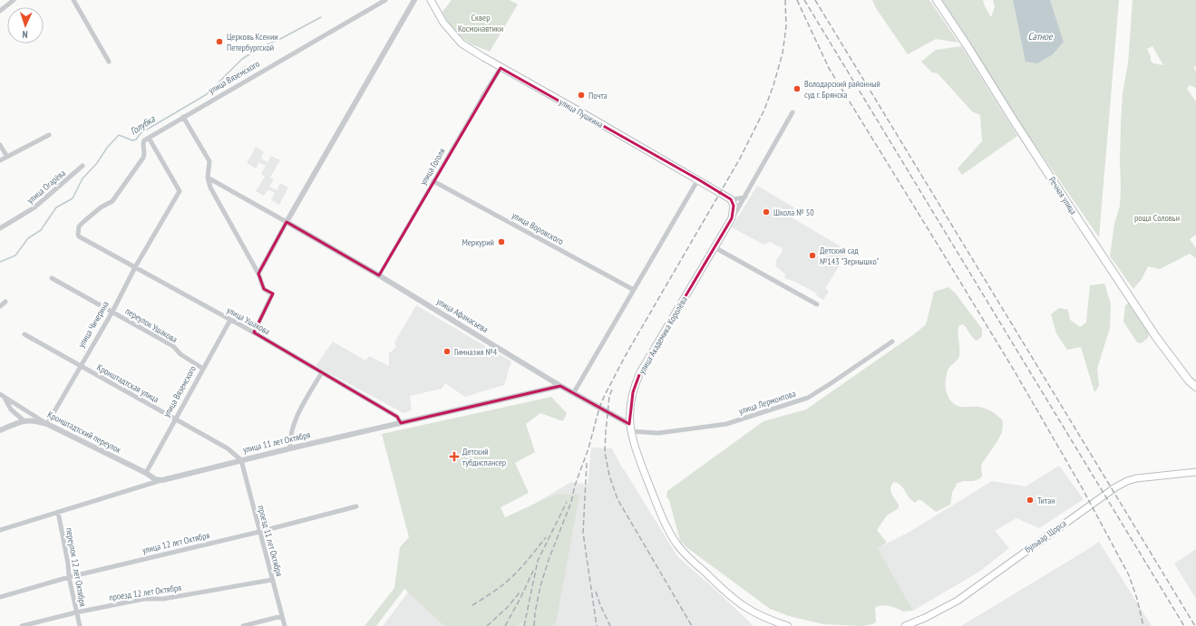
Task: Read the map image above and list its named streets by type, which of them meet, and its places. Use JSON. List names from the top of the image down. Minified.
{"streets":{"main road":["улица Пушкина","Речная улица","улица Академика Королёва","бульвар Щорса"],"street":["улица Вяземского","улица Гоголя","улица Огарёва","улица Воровского","улица Афанасьева","улица Ушакова","улица Чичерина","переулок Ушакова","Кронштадтская улица","улица Лермонтова","Кронштадтский переулок","улица 11 лет Октября","проезд 11 лет Октября","улица 12 лет Октября","переулок 12 лет Октября","проезд 12 лет Октября"]},"crossings":[["улица Вяземского","улица Ушакова"],["улица Вяземского","улица Чичерина"],["улица Вяземского","переулок Ушакова"],["улица Вяземского","Кронштадтская улица"],["улица Вяземского","Кронштадтский переулок"],["улица Пушкина","улица Гоголя"],["улица Гоголя","улица Воровского"],["улица Гоголя","улица Афанасьева"],["улица Афанасьева","улица Академика Королёва"],["улица Афанасьева","улица 11 лет Октября"],["улица Ушакова","улица Чичерина"],["улица Ушакова","улица 11 лет Октября"],["улица Чичерина","переулок Ушакова"],["улица Чичерина","Кронштадтская улица"],["улица Чичерина","Кронштадтский переулок"],["улица Академика Королёва","улица Лермонтова"],["Кронштадтская улица","улица 11 лет Октября"],["Кронштадтская улица","проезд 11 лет Октября"],["Кронштадтский переулок","улица 11 лет Октября"],["улица 11 лет Октября","проезд 11 лет Октября"],["улица 11 лет Октября","переулок 12 лет Октября"],["проезд 11 лет Октября","улица 12 лет Октября"],["проезд 11 лет Октября","проезд 12 лет Октября"],["улица 12 лет Октября","переулок 12 лет Октября"],["переулок 12 лет Октября","проезд 12 лет Октября"]],"water":["Сатное","Голубка"],"parks":["Сквер Космонавтики","роща Соловьи"],"places":{"other":["Церковь Ксении Петербургской","Володарский районный суд г. Брянска","Почта","Школа № 50","Меркурий","Детский сад №143 \"Зернышко\"","Гимназия №4","Титан"],"health":["Детский тубдиспансер"]},"north":"bottom"}
